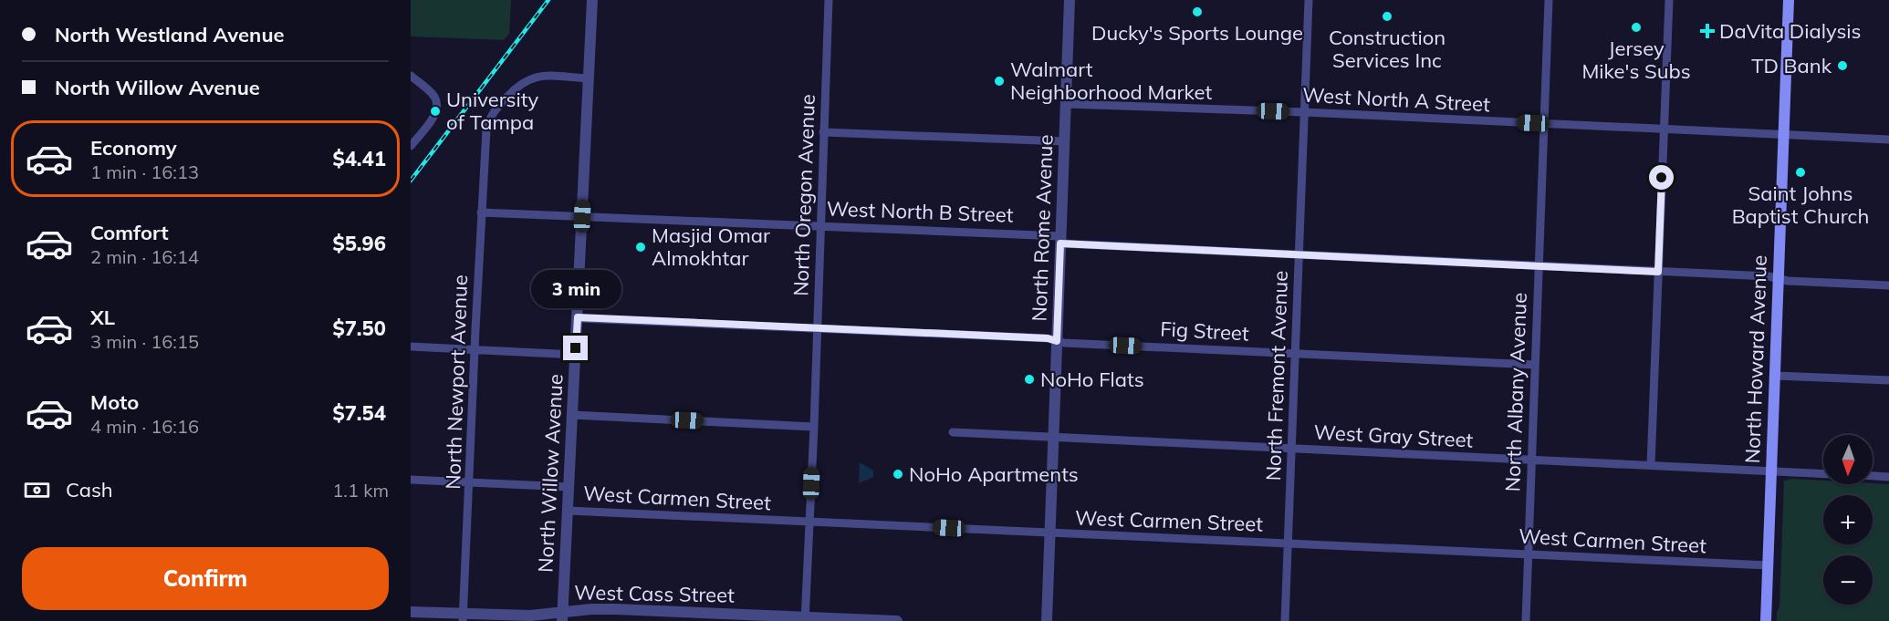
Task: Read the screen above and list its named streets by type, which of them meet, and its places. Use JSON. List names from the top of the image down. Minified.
{"streets":{"main road":["North Howard Avenue"],"street":["West North A Street","North Oregon Avenue","West North B Street","North Rome Avenue","Fig Street","North Fremont Avenue","North Newport Avenue","North Albany Avenue","West Gray Street","North Willow Avenue","West Carmen Street","West Cass Street"]},"crossings":[["West North A Street","North Rome Avenue"],["West North A Street","North Howard Avenue"],["West North A Street","North Fremont Avenue"],["West North A Street","North Albany Avenue"],["North Oregon Avenue","West North B Street"],["North Oregon Avenue","Fig Street"],["North Oregon Avenue","West Carmen Street"],["North Oregon Avenue","West Cass Street"],["West North B Street","North Rome Avenue"],["West North B Street","North Howard Avenue"],["West North B Street","North Fremont Avenue"],["West North B Street","North Newport Avenue"],["West North B Street","North Albany Avenue"],["West North B Street","North Willow Avenue"],["North Rome Avenue","Fig Street"],["North Rome Avenue","West Gray Street"],["North Rome Avenue","West Carmen Street"],["Fig Street","North Fremont Avenue"],["Fig Street","North Albany Avenue"],["Fig Street","North Willow Avenue"],["North Howard Avenue","West Gray Street"],["North Howard Avenue","West Carmen Street"],["North Fremont Avenue","West Gray Street"],["North Fremont Avenue","West Carmen Street"],["North Newport Avenue","North Willow Avenue"],["North Newport Avenue","West Carmen Street"],["North Newport Avenue","West Cass Street"],["North Albany Avenue","West Gray Street"],["North Albany Avenue","West Carmen Street"],["North Willow Avenue","West Carmen Street"],["North Willow Avenue","West Cass Street"]],"places":{"other":["Ducky's Sports Lounge","Construction Services Inc","Jersey Mike's Subs","TD Bank","Walmart Neighborhood Market","University of Tampa","Saint Johns Baptist Church","Masjid Omar Almokhtar","NoHo Flats","NoHo Apartments"],"health":["DaVita Dialysis"]},"north":"bottom","page":{"banner":["North Westland Avenue","North Willow Avenue"],"list":[{"name":"Economy","note":"1 min · 16:13","value":"$4.41"},{"name":"Comfort","note":"2 min · 16:14","value":"$5.96"},{"name":"XL","note":"3 min · 16:15","value":"$7.50"},{"name":"Moto","note":"4 min · 16:16","value":"$7.54"}],"bubble":"3 min","map_buttons":["+","−"],"pay":["Cash","1.1 km"],"buttons":"Confirm"}}
